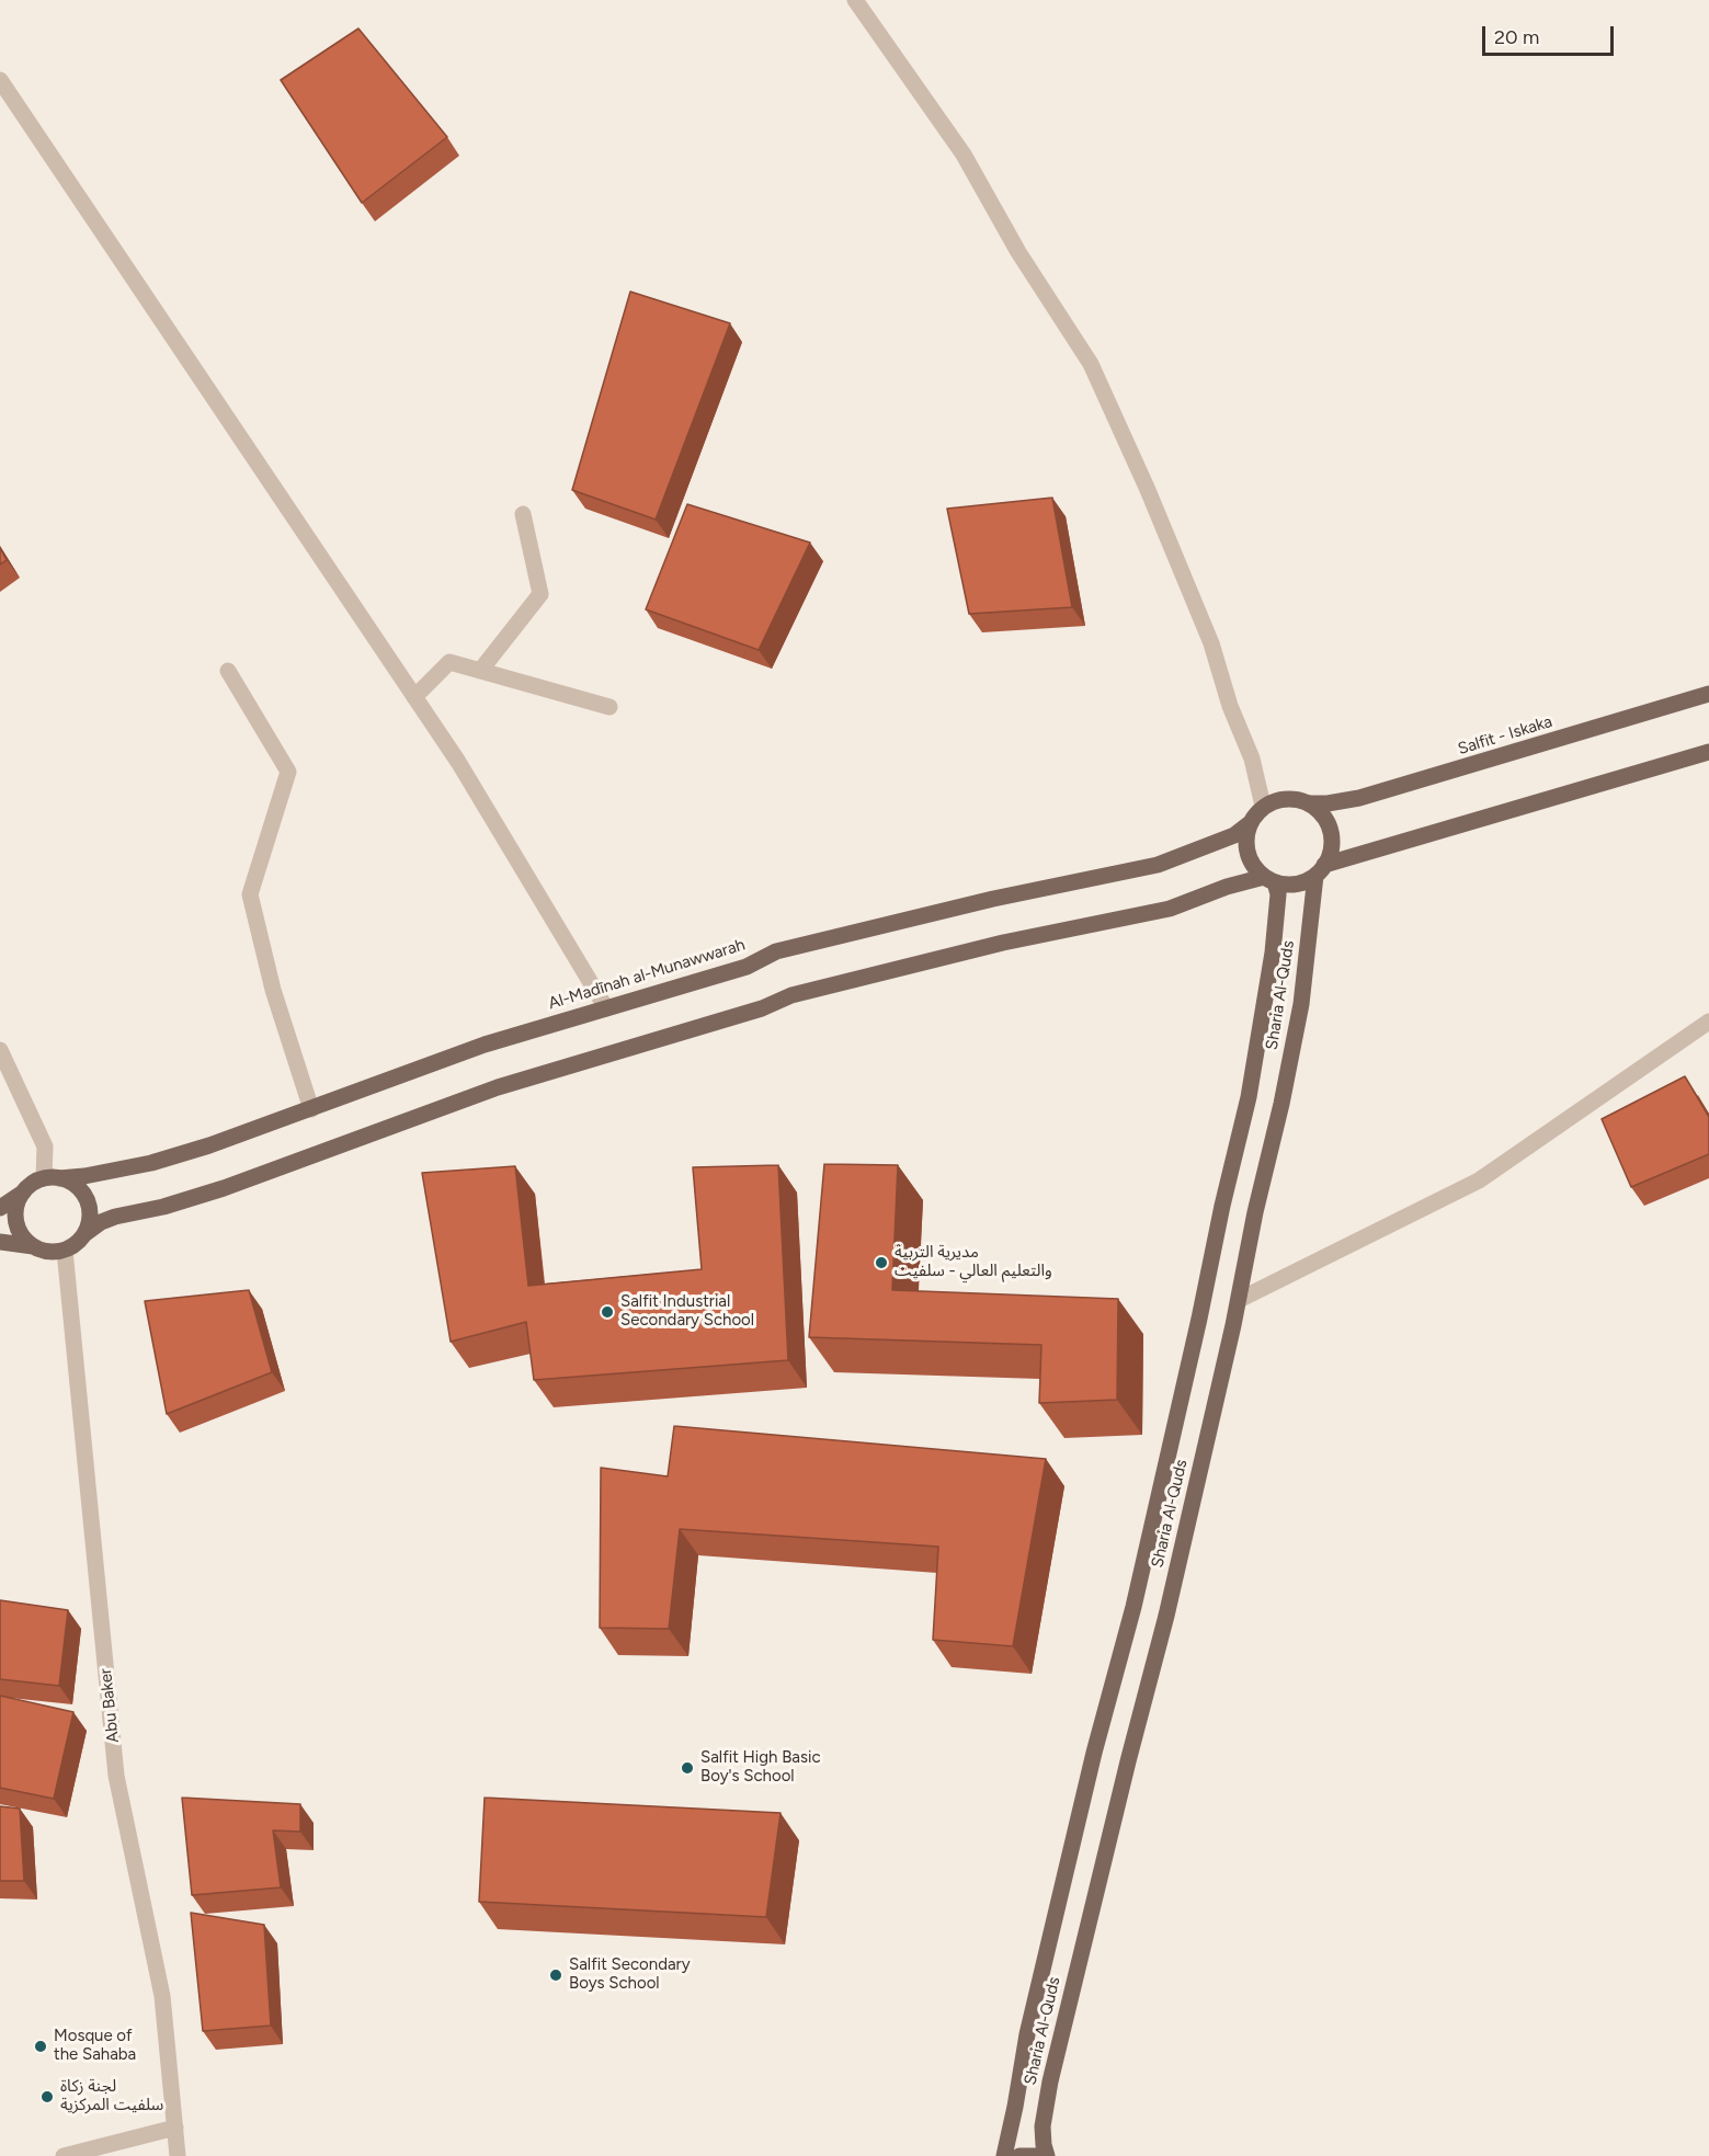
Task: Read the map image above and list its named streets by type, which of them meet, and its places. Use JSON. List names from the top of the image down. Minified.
{"streets":{"main road":["Salfit - Iskaka","Al-Madīnah al-Munawwarah","Sharia Al-Quds"],"street":["Abu Baker"]},"crossings":[["Salfit - Iskaka","Al-Madīnah al-Munawwarah"],["Salfit - Iskaka","Sharia Al-Quds"],["Al-Madīnah al-Munawwarah","Sharia Al-Quds"],["Al-Madīnah al-Munawwarah","Abu Baker"]],"places":["مديرية التربية والتعليم العالي - سلفيت","Salfit Industrial Secondary School","Salfit High Basic Boy's School","Salfit Secondary Boys School","Mosque of the Sahaba","لجنة زكاة سلفيت المركزية"],"scale_bar":"20 m"}
